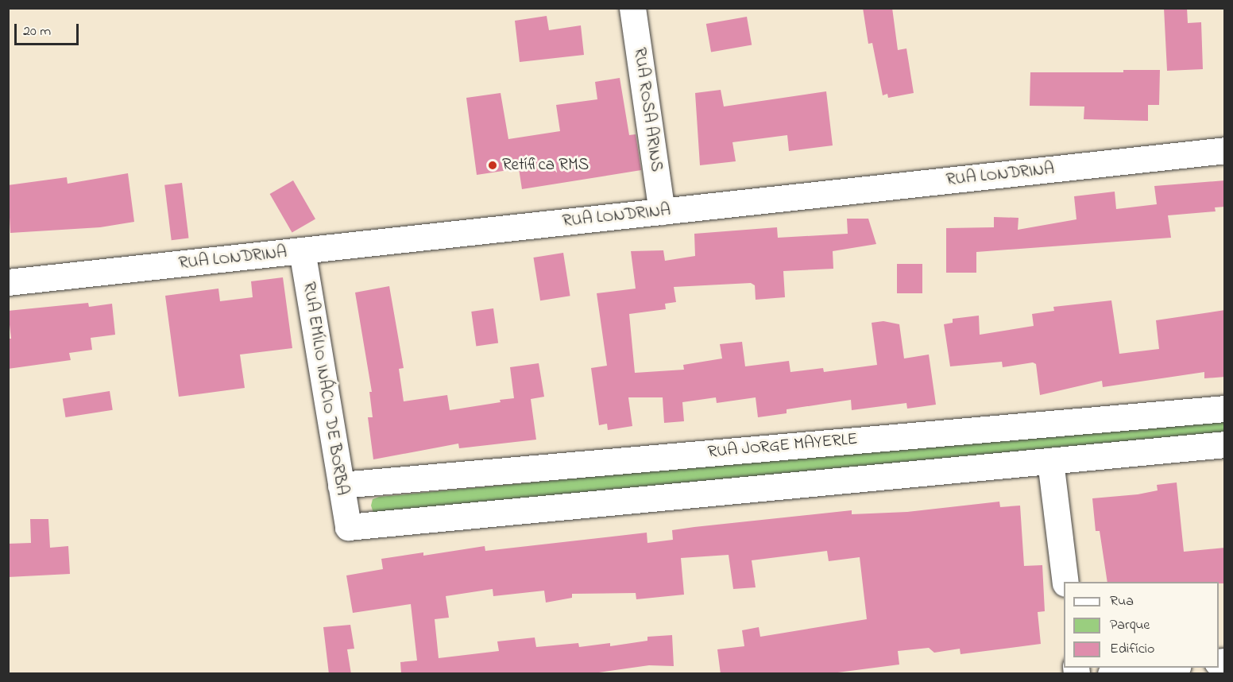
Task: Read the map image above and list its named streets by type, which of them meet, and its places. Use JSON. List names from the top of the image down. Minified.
{"streets":{"street":["RUA ROSA ARINS","RUA LONDRINA","RUA EMÍLIO INÁCIO DE BORBA","RUA JORGE MAYERLE"]},"crossings":[["RUA ROSA ARINS","RUA LONDRINA"],["RUA LONDRINA","RUA EMÍLIO INÁCIO DE BORBA"],["RUA EMÍLIO INÁCIO DE BORBA","RUA JORGE MAYERLE"]],"places":["Retífica RMS"],"legend":["Rua","Parque","Edifício"],"scale_bar":"20 m"}
